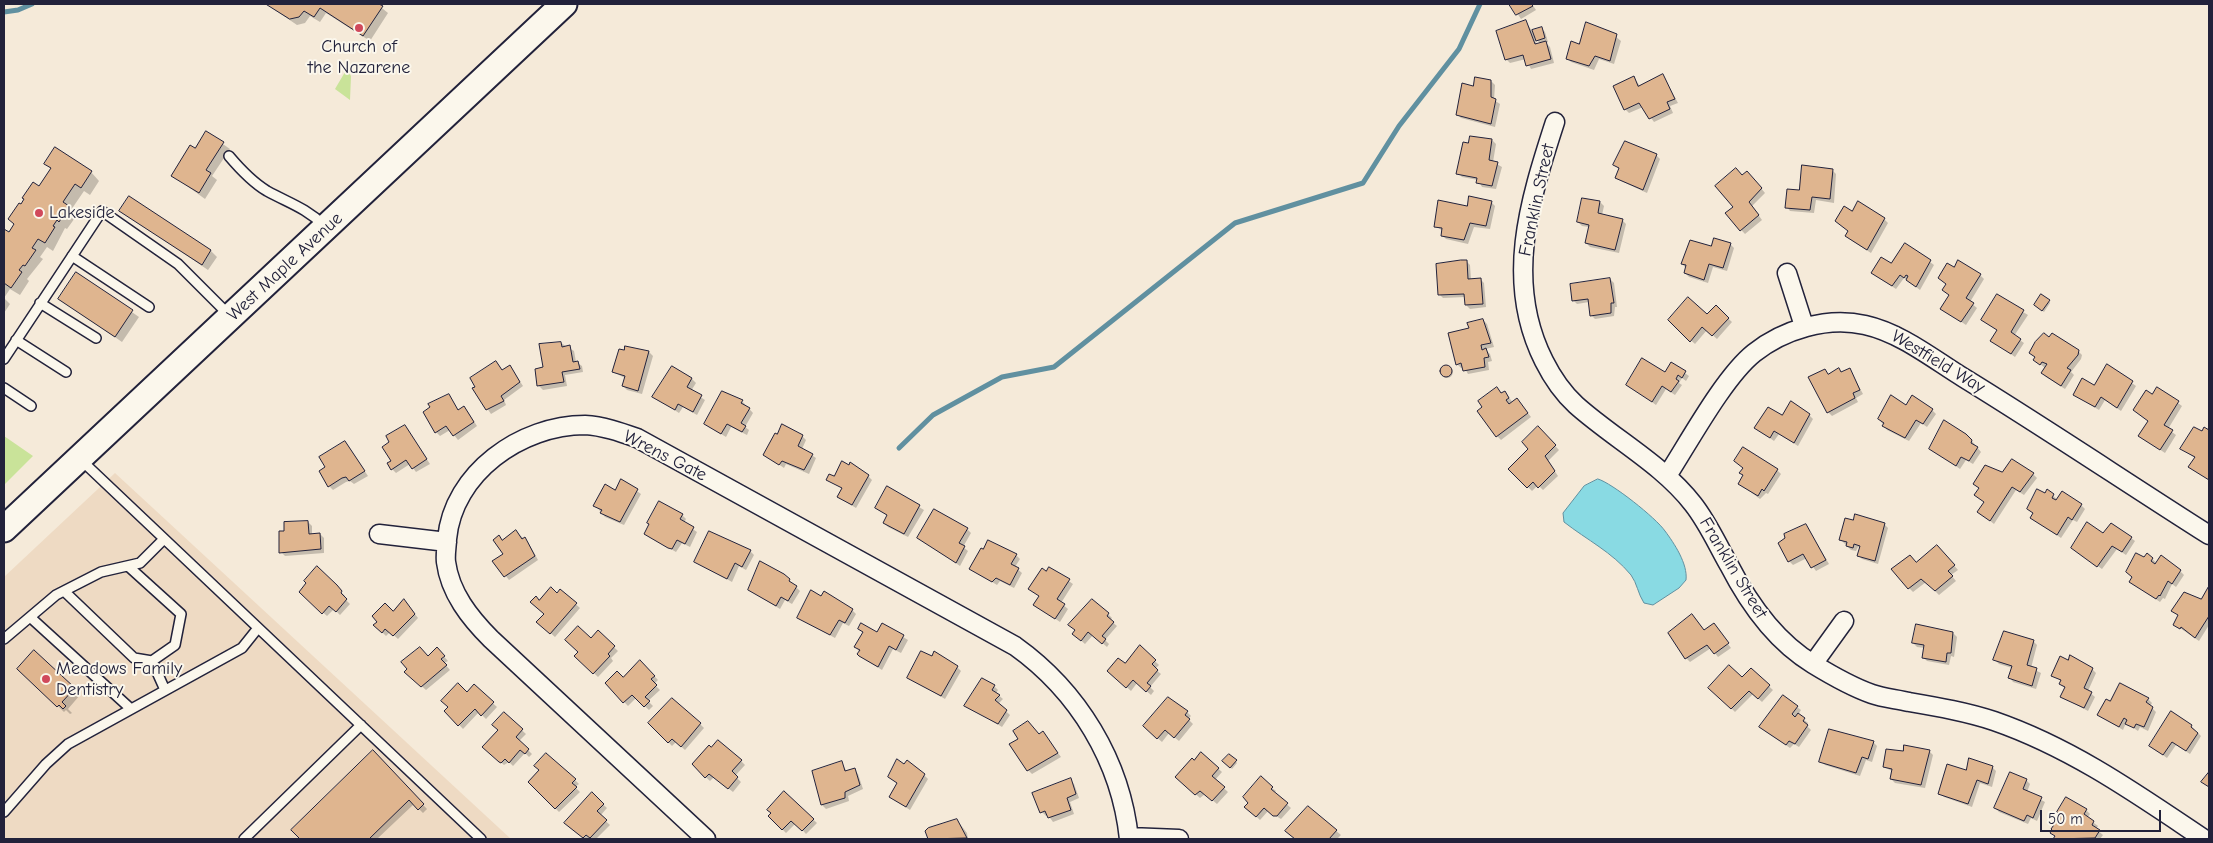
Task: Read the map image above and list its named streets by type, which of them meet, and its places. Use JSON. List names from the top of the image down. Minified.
{"streets":{"main road":["West Maple Avenue"],"street":["Franklin Street","Westfield Way","Wrens Gate"]},"crossings":[["Franklin Street","Westfield Way"]],"places":["Church of the Nazarene","Lakeside","Meadows Family Dentistry"],"scale_bar":"50 m"}
